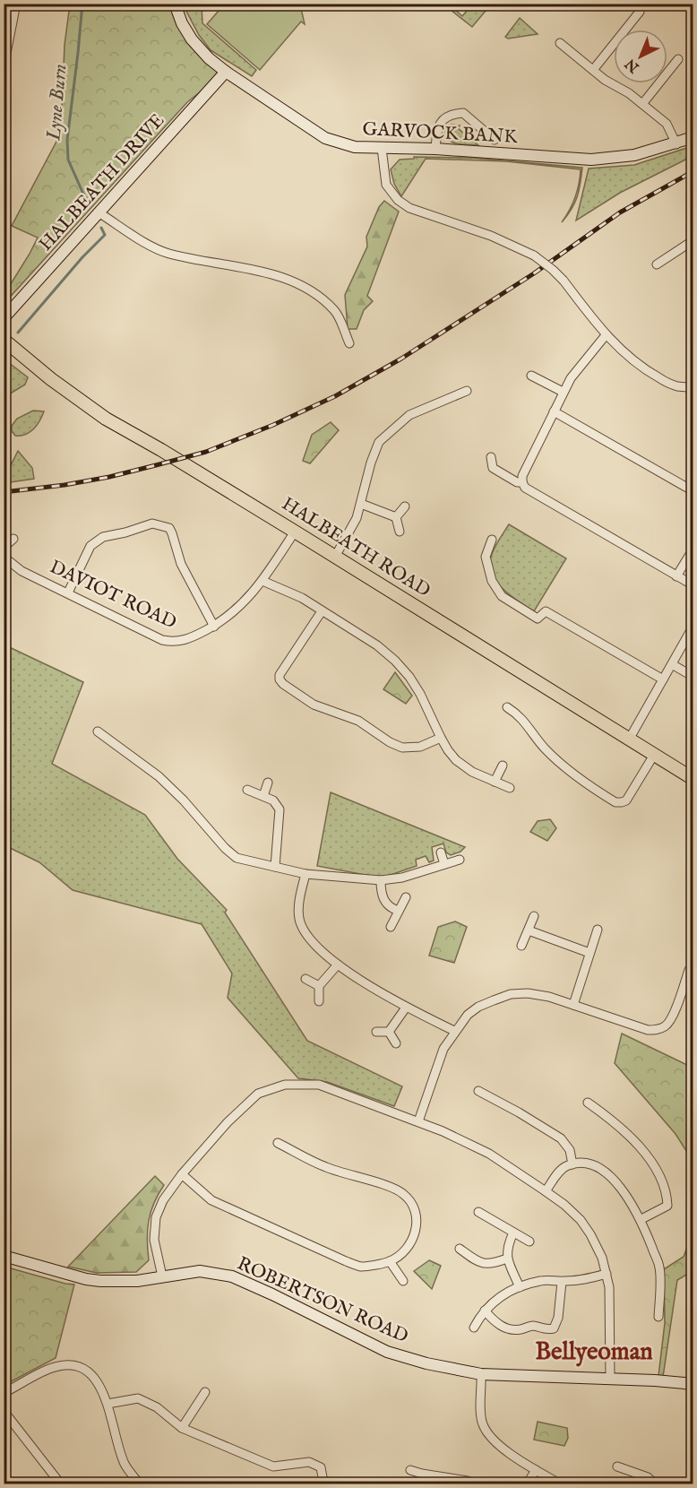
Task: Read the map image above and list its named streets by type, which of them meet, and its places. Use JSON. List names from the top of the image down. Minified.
{"streets":{"main road":["HALBEATH ROAD"],"street":["GARVOCK BANK","HALBEATH DRIVE","DAVIOT ROAD","ROBERTSON ROAD"]},"crossings":[["GARVOCK BANK","HALBEATH DRIVE"],["HALBEATH ROAD","DAVIOT ROAD"]],"districts":["Bellyeoman"],"water":["Lyne Burn"],"north":"bottom left"}
